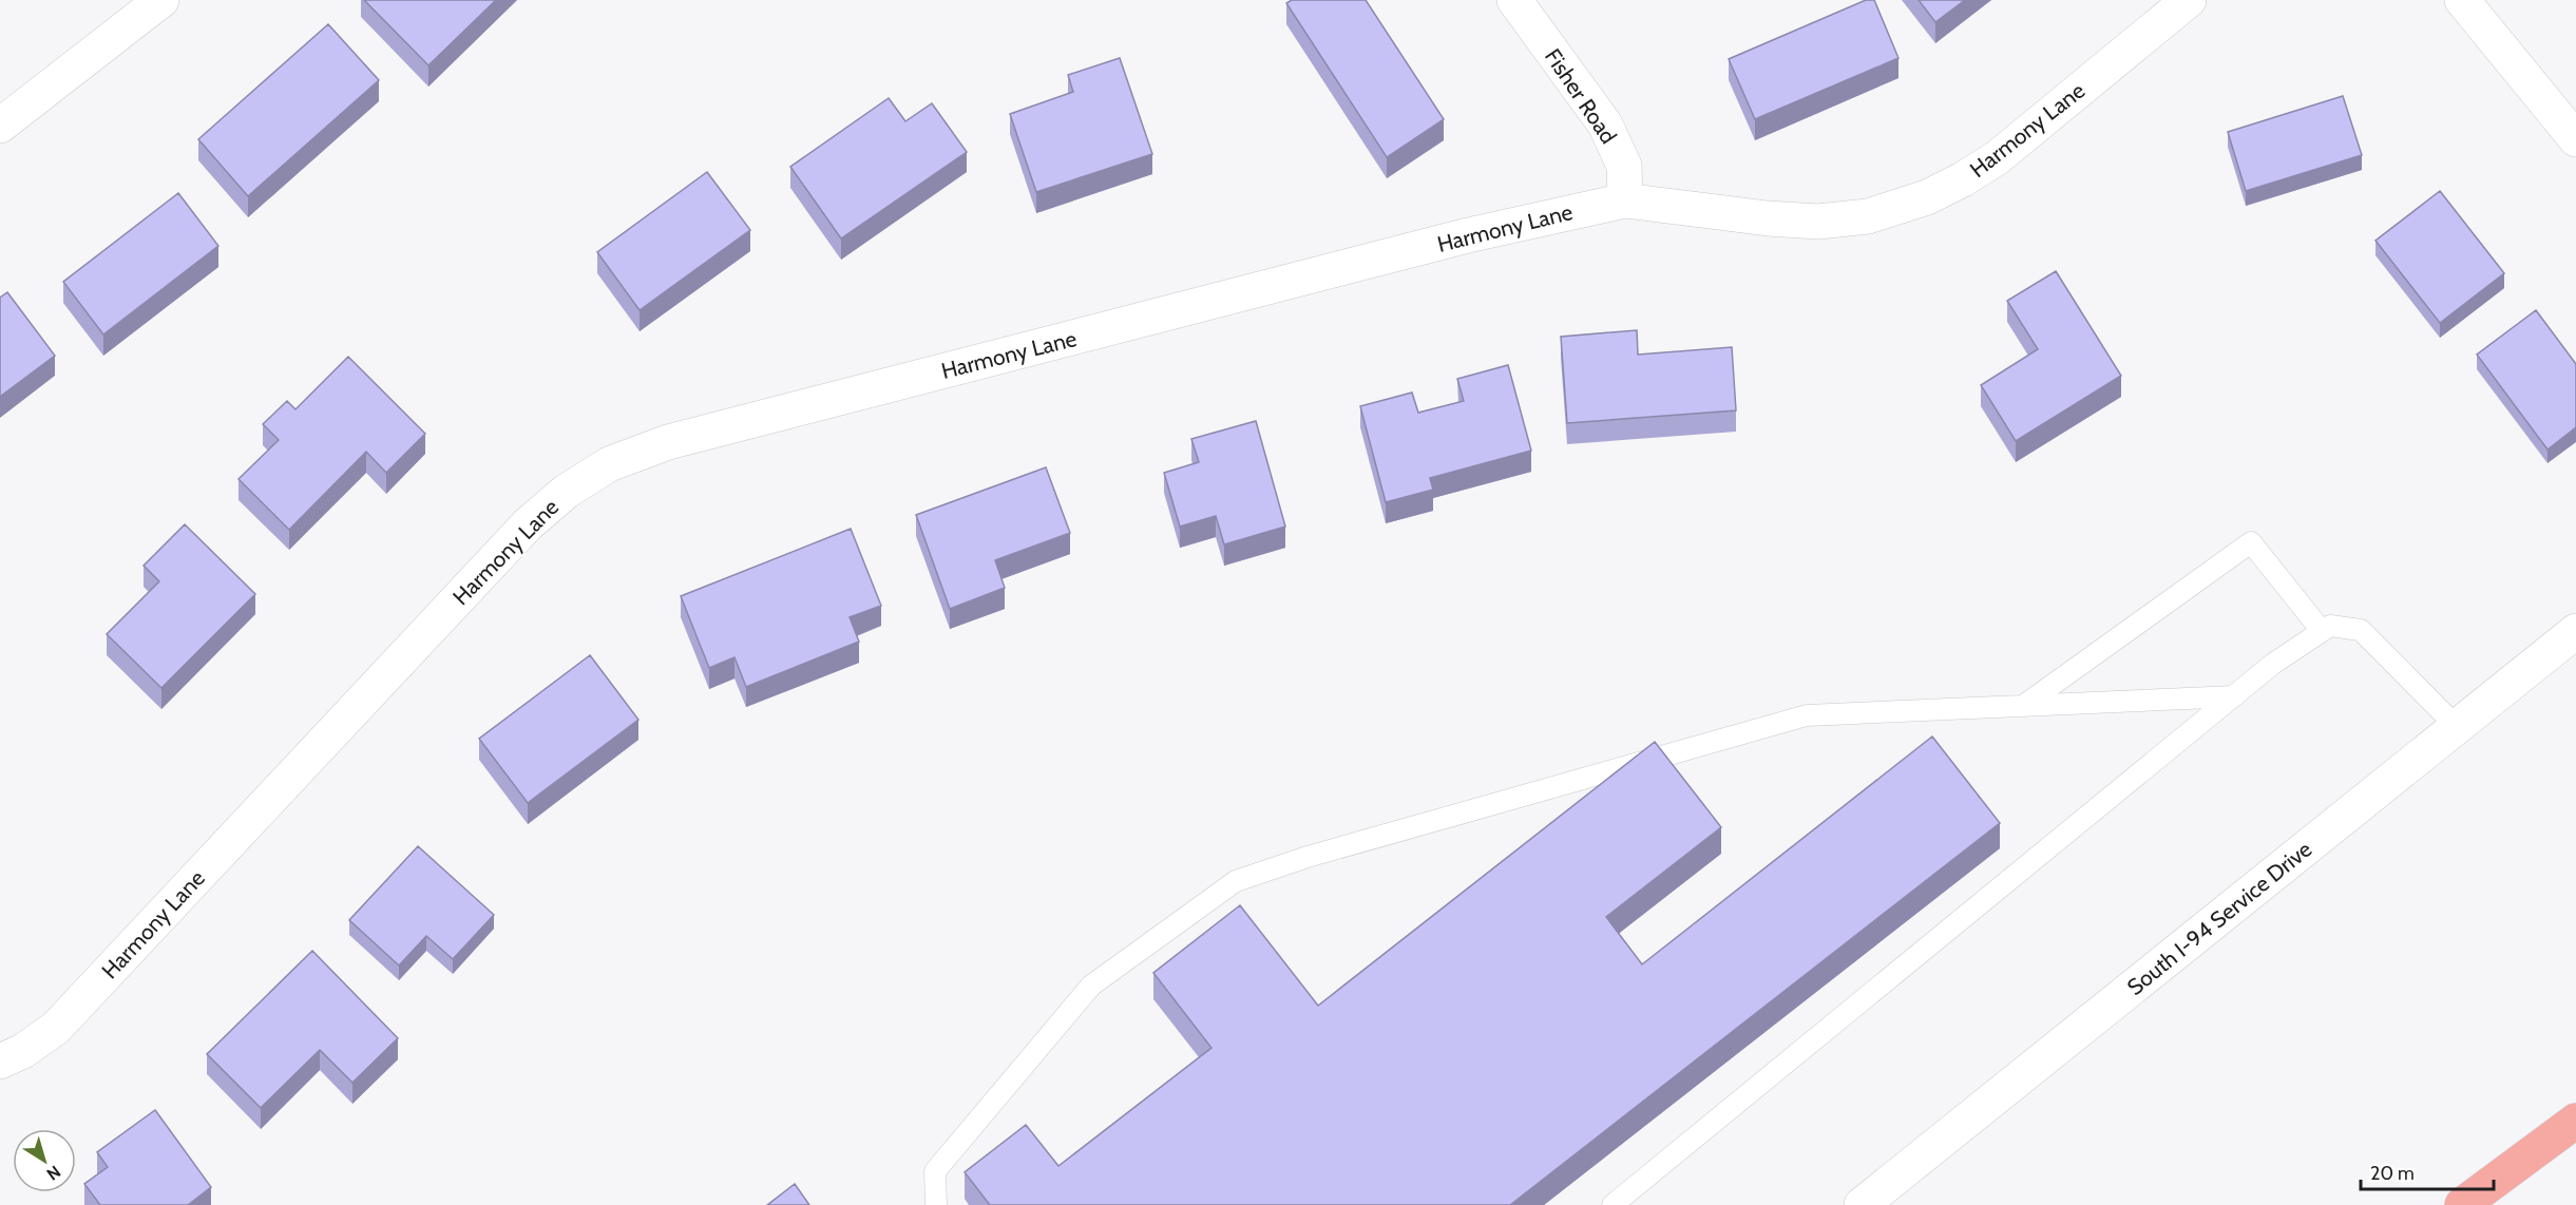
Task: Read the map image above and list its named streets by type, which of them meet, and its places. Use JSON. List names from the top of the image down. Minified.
{"streets":{"street":["Fisher Road","Harmony Lane","South I-94 Service Drive"]},"crossings":[["Fisher Road","Harmony Lane"]],"scale_bar":"20 m","north":"bottom right"}
